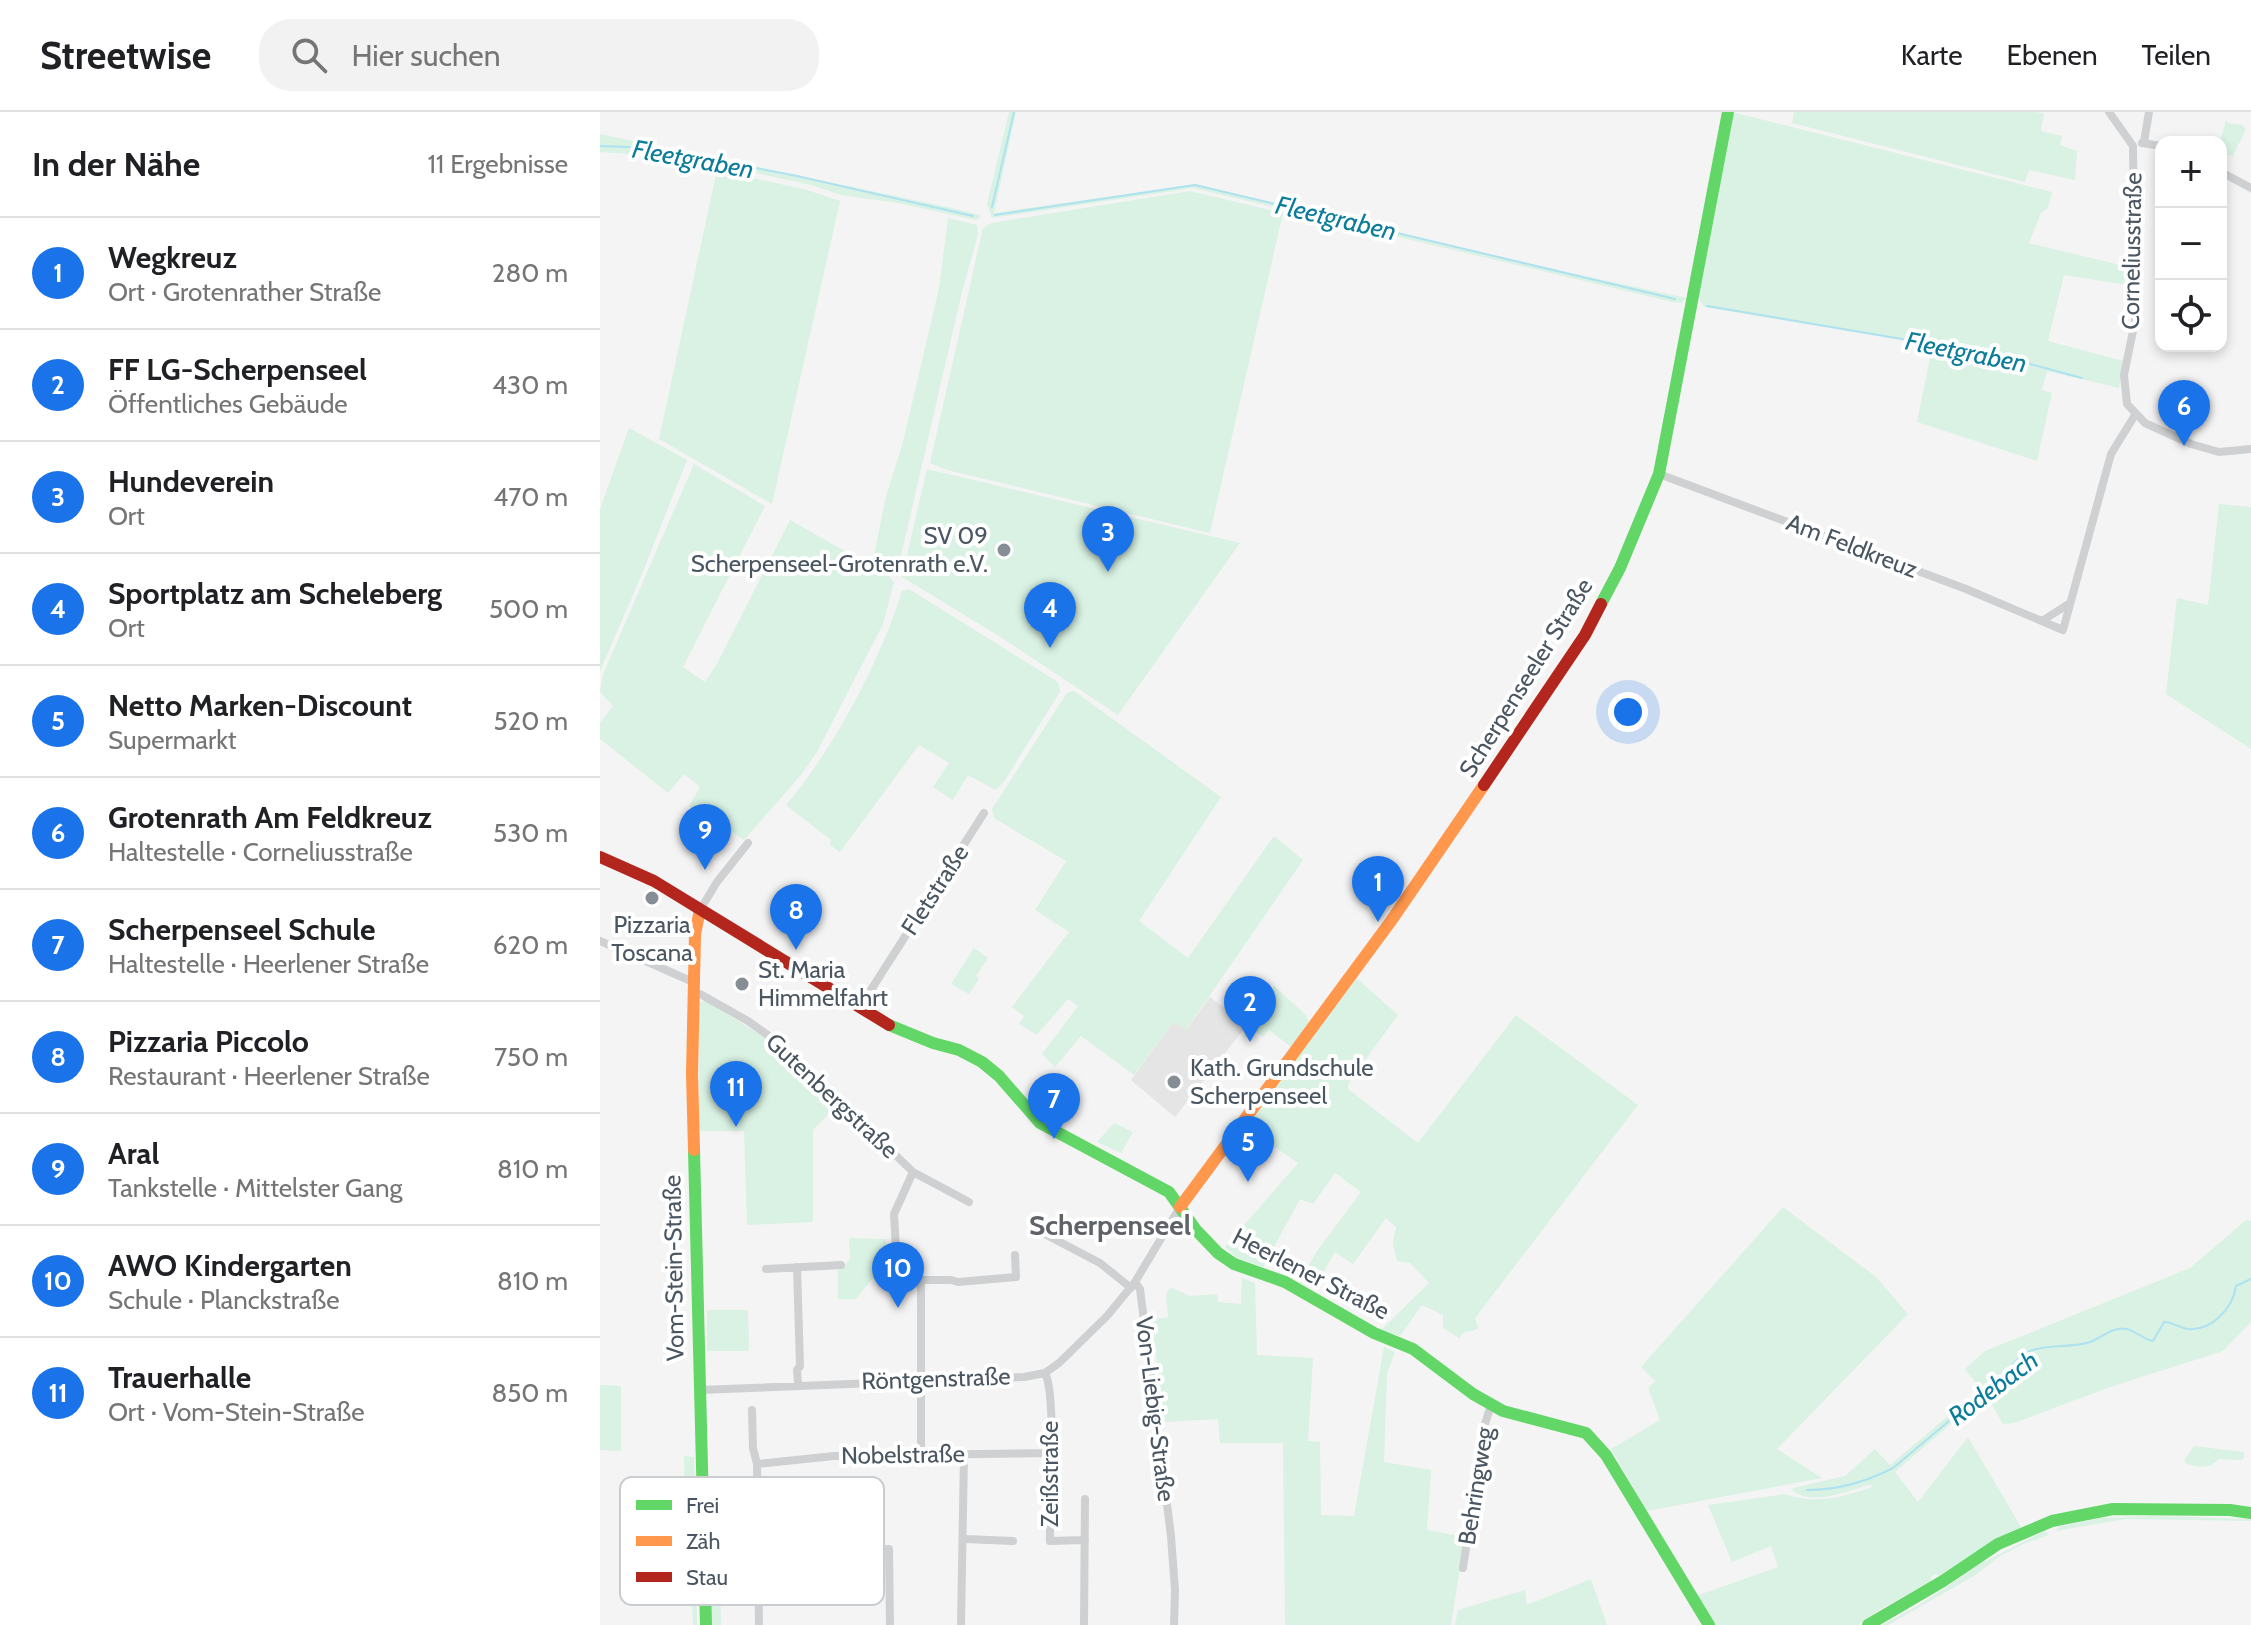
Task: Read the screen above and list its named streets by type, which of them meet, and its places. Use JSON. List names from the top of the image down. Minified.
{"streets":{"main road":["Scherpenseeler Straße","Vom-Stein-Straße","Heerlener Straße"],"street":["Corneliusstraße","Am Feldkreuz","Fletstraße","Gutenbergstraße","Röntgenstraße","Von-Liebig-Straße","Nobelstraße","Zeißstraße","Behringweg"]},"crossings":[["Corneliusstraße","Am Feldkreuz"],["Am Feldkreuz","Scherpenseeler Straße"],["Scherpenseeler Straße","Heerlener Straße"],["Scherpenseeler Straße","Von-Liebig-Straße"],["Fletstraße","Heerlener Straße"],["Gutenbergstraße","Vom-Stein-Straße"],["Vom-Stein-Straße","Heerlener Straße"],["Vom-Stein-Straße","Röntgenstraße"],["Heerlener Straße","Von-Liebig-Straße"],["Heerlener Straße","Behringweg"],["Röntgenstraße","Von-Liebig-Straße"],["Röntgenstraße","Zeißstraße"],["Nobelstraße","Zeißstraße"]],"districts":["Scherpenseel"],"water":["Fleetgraben","Rodebach"],"places":["SV 09 Scherpenseel-Grotenrath e.V.","Pizzaria Toscana","St. Maria Himmelfahrt","Kath. Grundschule Scherpenseel"],"legend":["Frei","Zäh","Stau"],"page":{"header":"Streetwise","search":"Hier suchen","nav":["Karte","Ebenen","Teilen"],"heading":["In der Nähe","11 Ergebnisse"],"map_buttons":["+","−"],"list":[{"mark":"1","name":"Wegkreuz","note":"Ort · Grotenrather Straße","value":"280 m"},{"mark":"2","name":"FF LG-Scherpenseel","note":"Öffentliches Gebäude","value":"430 m"},{"mark":"3","name":"Hundeverein","note":"Ort","value":"470 m"},{"mark":"4","name":"Sportplatz am Scheleberg","note":"Ort","value":"500 m"},{"mark":"5","name":"Netto Marken-Discount","note":"Supermarkt","value":"520 m"},{"mark":"6","name":"Grotenrath Am Feldkreuz","note":"Haltestelle · Corneliusstraße","value":"530 m"},{"mark":"7","name":"Scherpenseel Schule","note":"Haltestelle · Heerlener Straße","value":"620 m"},{"mark":"8","name":"Pizzaria Piccolo","note":"Restaurant · Heerlener Straße","value":"750 m"},{"mark":"9","name":"Aral","note":"Tankstelle · Mittelster Gang","value":"810 m"},{"mark":"10","name":"AWO Kindergarten","note":"Schule · Planckstraße","value":"810 m"},{"mark":"11","name":"Trauerhalle","note":"Ort · Vom-Stein-Straße","value":"850 m"}],"pins":["6","3","4","9","1","8","2","11","7","5","10"]}}
